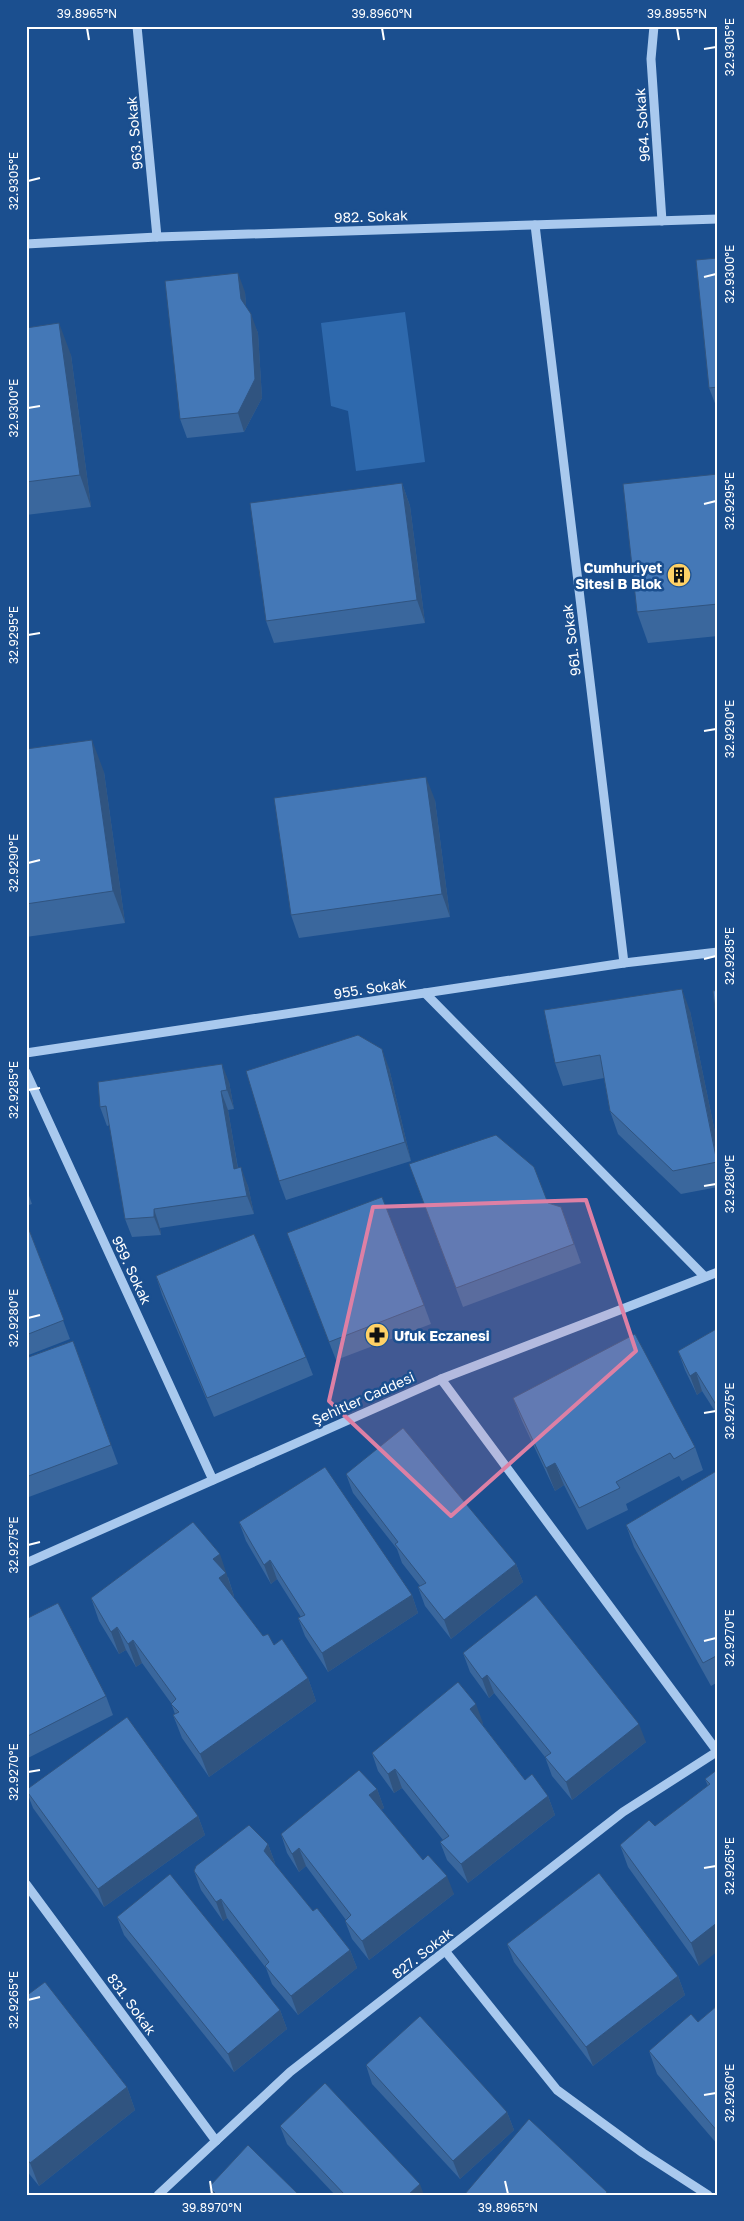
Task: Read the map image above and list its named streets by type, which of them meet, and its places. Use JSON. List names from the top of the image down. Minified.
{"streets":{"street":["964. Sokak","963. Sokak","982. Sokak","961. Sokak","955. Sokak","959. Sokak","Şehitler Caddesi","827. Sokak","831. Sokak"]},"crossings":[["964. Sokak","982. Sokak"],["963. Sokak","982. Sokak"],["982. Sokak","961. Sokak"],["961. Sokak","955. Sokak"],["959. Sokak","Şehitler Caddesi"],["827. Sokak","831. Sokak"]],"places":{"building":["Cumhuriyet Sitesi B Blok"],"pharmacy":["Ufuk Eczanesi"]},"coordinates":["39.8965°N","39.8960°N","39.8955°N","32.9305°E","32.9300°E","32.9295°E","32.9290°E","32.9285°E","32.9280°E","32.9275°E","32.9270°E","32.9265°E","32.9260°E","39.8970°N"]}
